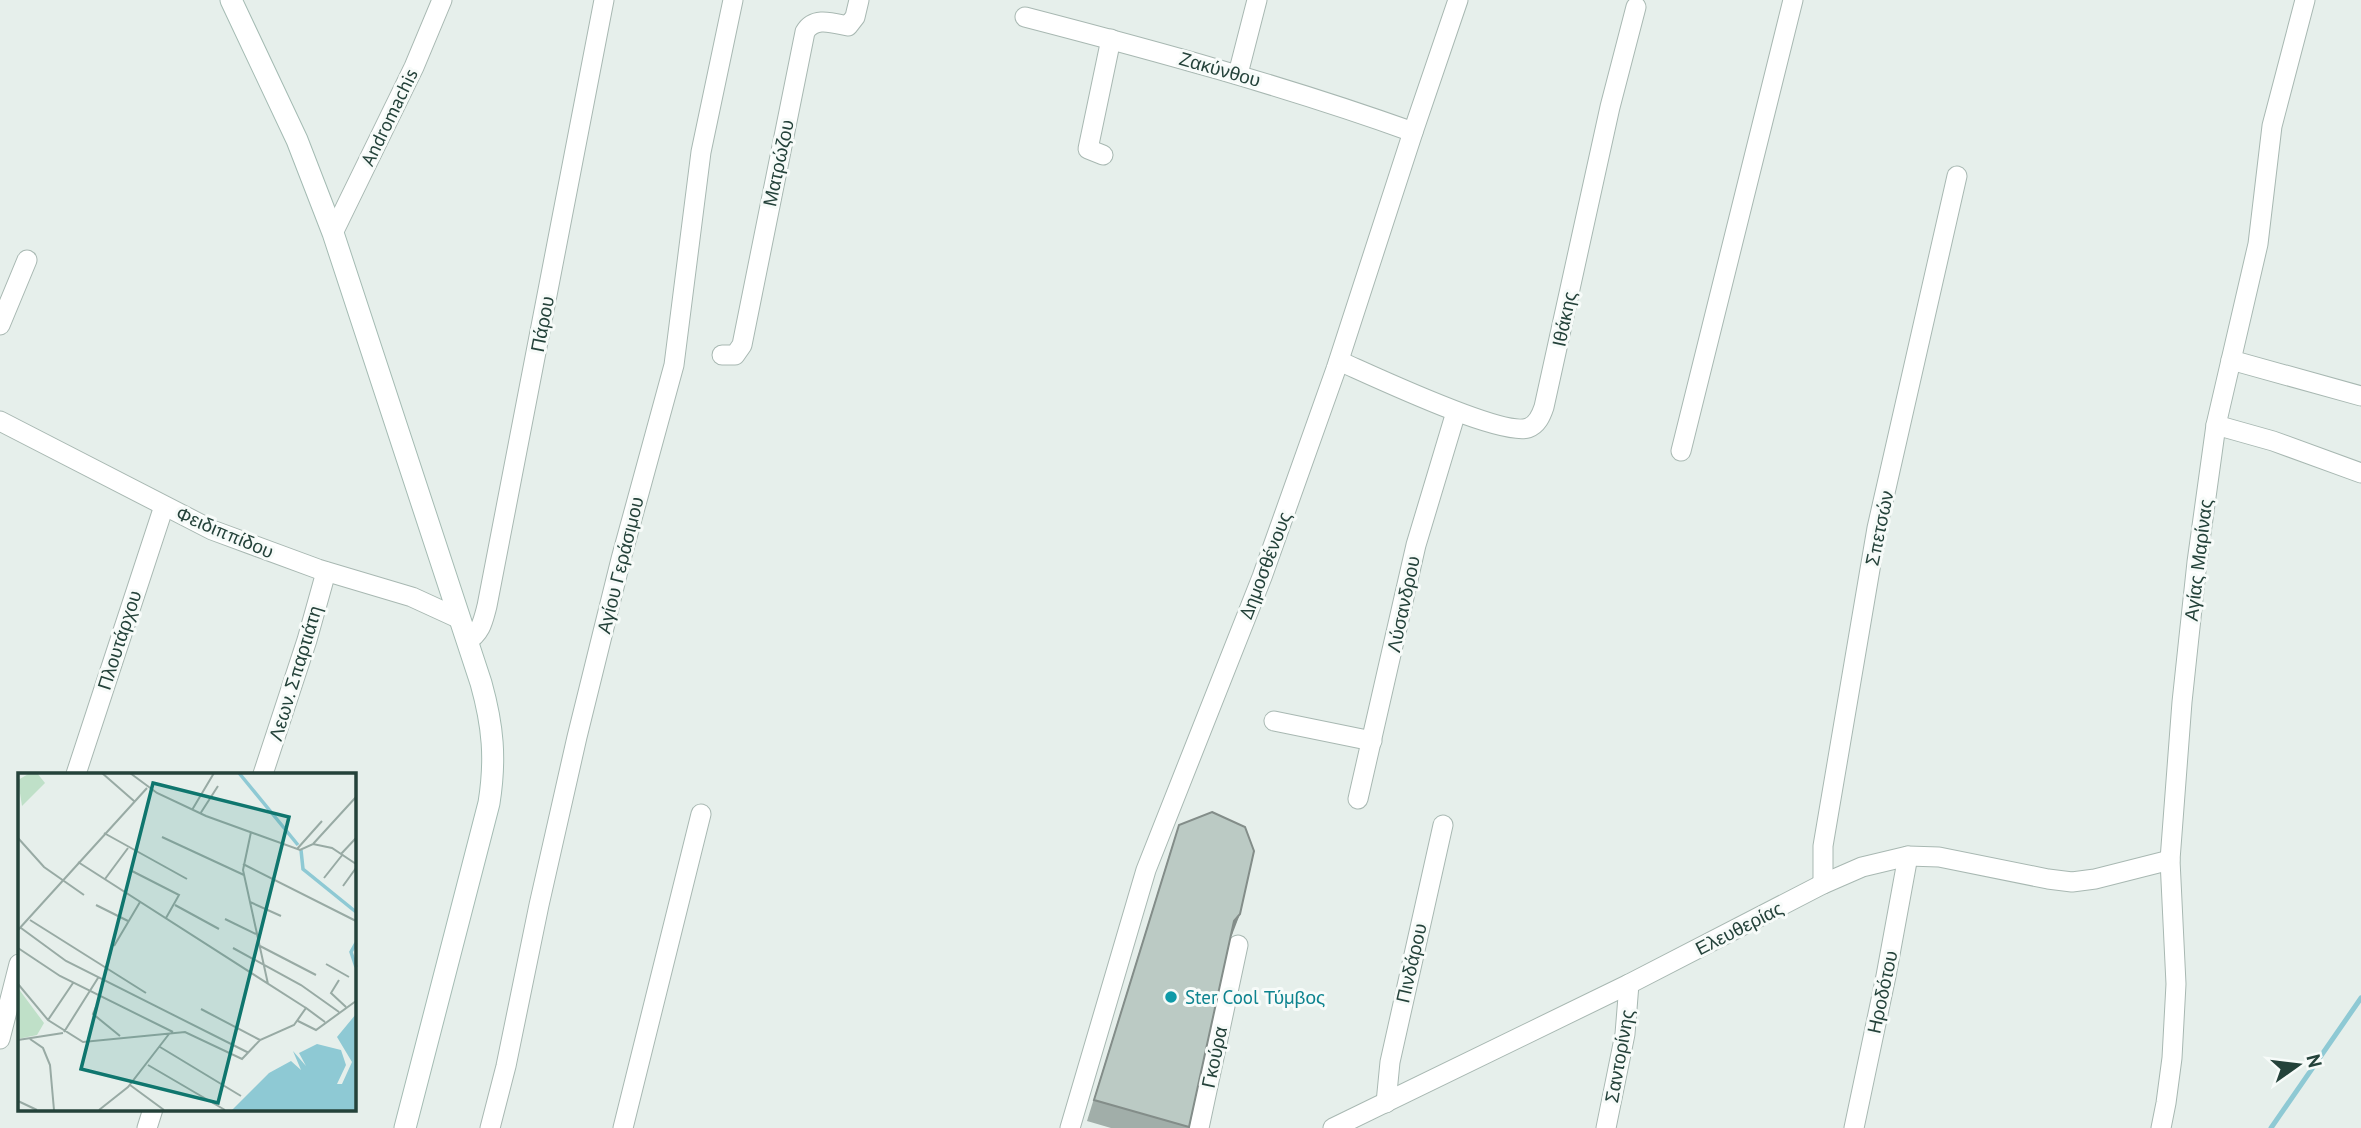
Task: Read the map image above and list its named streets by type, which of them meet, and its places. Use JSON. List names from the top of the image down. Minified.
{"streets":{"street":["Ζακύνθου","Andromachis","Ματρώζου","Ιθάκης","Πάρου","Σπετσών","Φειδιππίδου","Αγίας Μαρίνας","Αγίου Γεράσιμου","Δημοσθένους","Λύσανδρου","Πλουτάρχου","Λεων. Σπαρτιάτη","Ελευθερίας","Πινδάρου","Ηροδότου","Σαντορίνης","Γκούρα"]},"crossings":[["Ζακύνθου","Δημοσθένους"],["Ιθάκης","Δημοσθένους"],["Ιθάκης","Λύσανδρου"],["Σπετσών","Ελευθερίας"],["Φειδιππίδου","Πλουτάρχου"],["Φειδιππίδου","Λεων. Σπαρτιάτη"],["Αγίας Μαρίνας","Ελευθερίας"],["Ελευθερίας","Πινδάρου"],["Ελευθερίας","Ηροδότου"],["Ελευθερίας","Σαντορίνης"]],"places":["Ster Cool Τύμβος"],"north":"right"}
